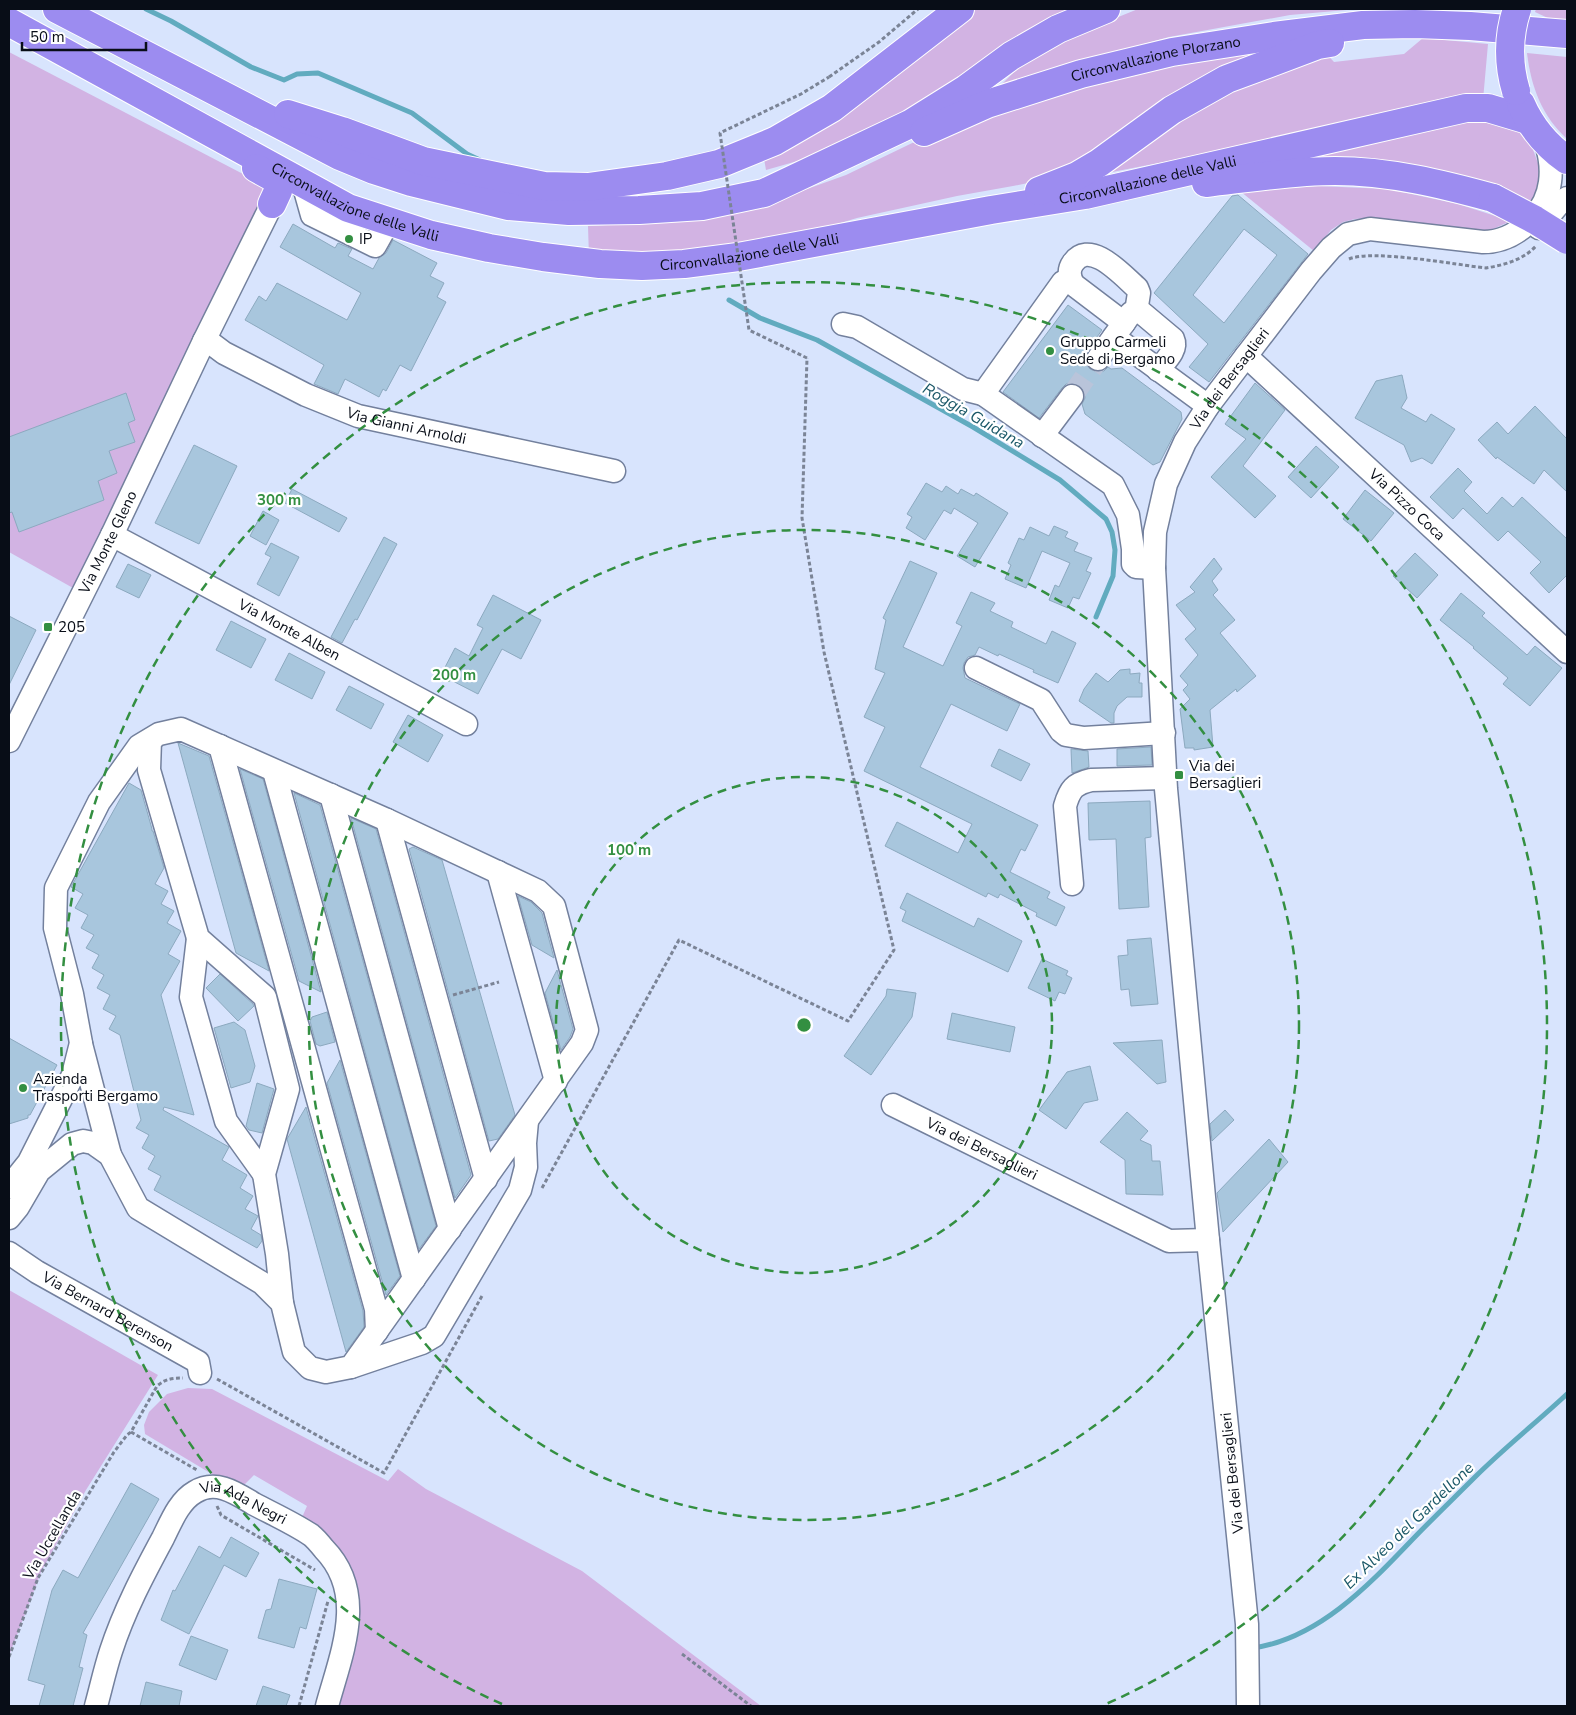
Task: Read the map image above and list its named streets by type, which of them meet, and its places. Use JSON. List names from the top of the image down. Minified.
{"streets":{"highway":["Circonvallazione Plorzano","Circonvallazione delle Valli"],"street":["Via dei Bersaglieri","Via Gianni Arnoldi","Via Pizzo Coca","Via Monte Gleno","Via Monte Alben","Via Bernard Berenson","Via Ada Negri"],"path":["Via Uccellanda"]},"crossings":[["Circonvallazione Plorzano","Circonvallazione delle Valli"],["Via dei Bersaglieri","Via Pizzo Coca"],["Via Gianni Arnoldi","Via Monte Gleno"],["Via Monte Gleno","Via Monte Alben"],["Via Bernard Berenson","Via Uccellanda"]],"water":["Roggia Guidana","Ex Alveo del Gardellone"],"places":{"other":["IP","Gruppo Carmeli Sede di Bergamo","Azienda Trasporti Bergamo"],"transit":["205","Via dei Bersaglieri"]},"scale_bar":"50 m","rings":["300 m","200 m","100 m"]}
